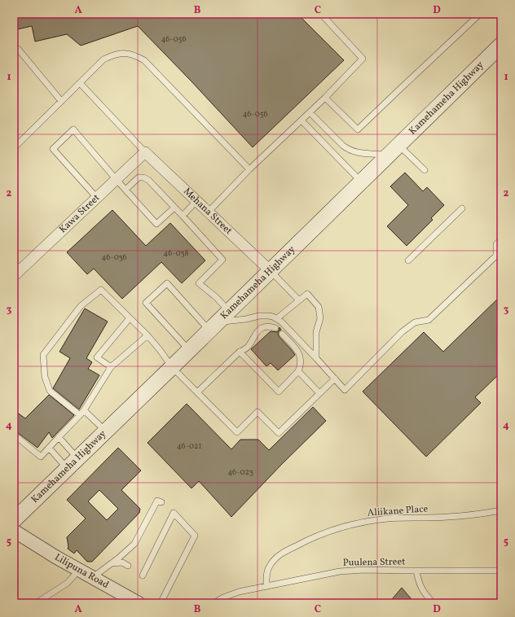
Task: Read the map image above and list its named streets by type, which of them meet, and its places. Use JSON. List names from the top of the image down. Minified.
{"streets":{"main road":["Kamehameha Highway"],"street":["Mehana Street","Kawa Street","Lilipuna Road"],"lane":["Aliikane Place","Puulena Street"]},"crossings":[["Kamehameha Highway","Mehana Street"],["Mehana Street","Kawa Street"],["Aliikane Place","Puulena Street"]],"house_numbers":["46-056","46-056","46-038","46-036","46-021","46-023"],"grid":{"columns":["A","B","C","D"],"rows":["1","2","3","4","5"]}}
